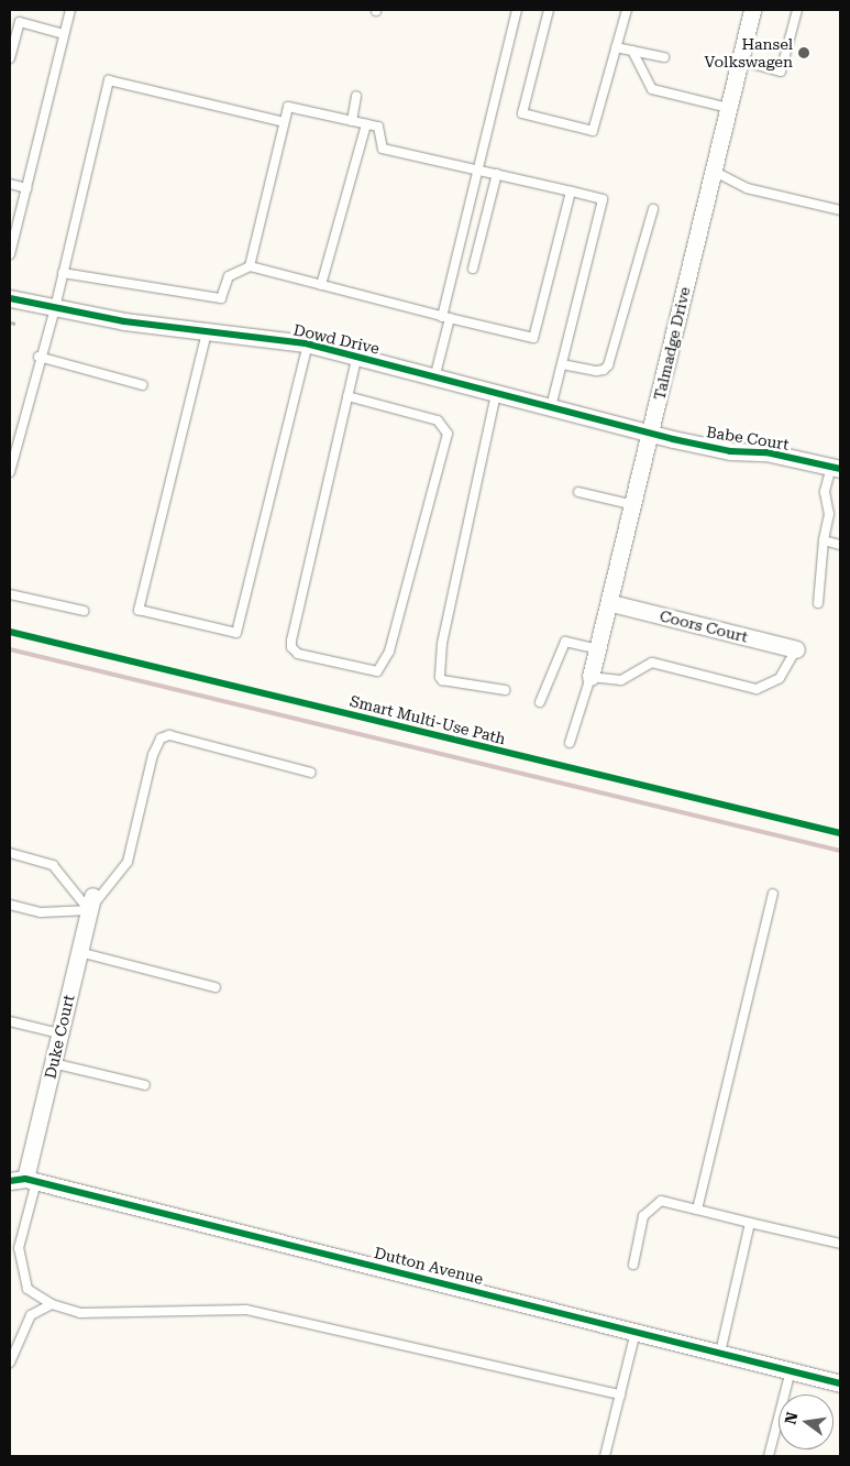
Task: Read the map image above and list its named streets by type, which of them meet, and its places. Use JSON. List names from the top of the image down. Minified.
{"streets":{"street":["Dowd Drive","Talmadge Drive","Babe Court","Coors Court","Duke Court","Dutton Avenue"],"cycle path":["Smart Multi-Use Path"]},"crossings":[["Dowd Drive","Talmadge Drive"],["Dowd Drive","Babe Court"],["Talmadge Drive","Babe Court"],["Talmadge Drive","Coors Court"],["Duke Court","Dutton Avenue"]],"places":["Hansel Volkswagen"],"north":"left"}
